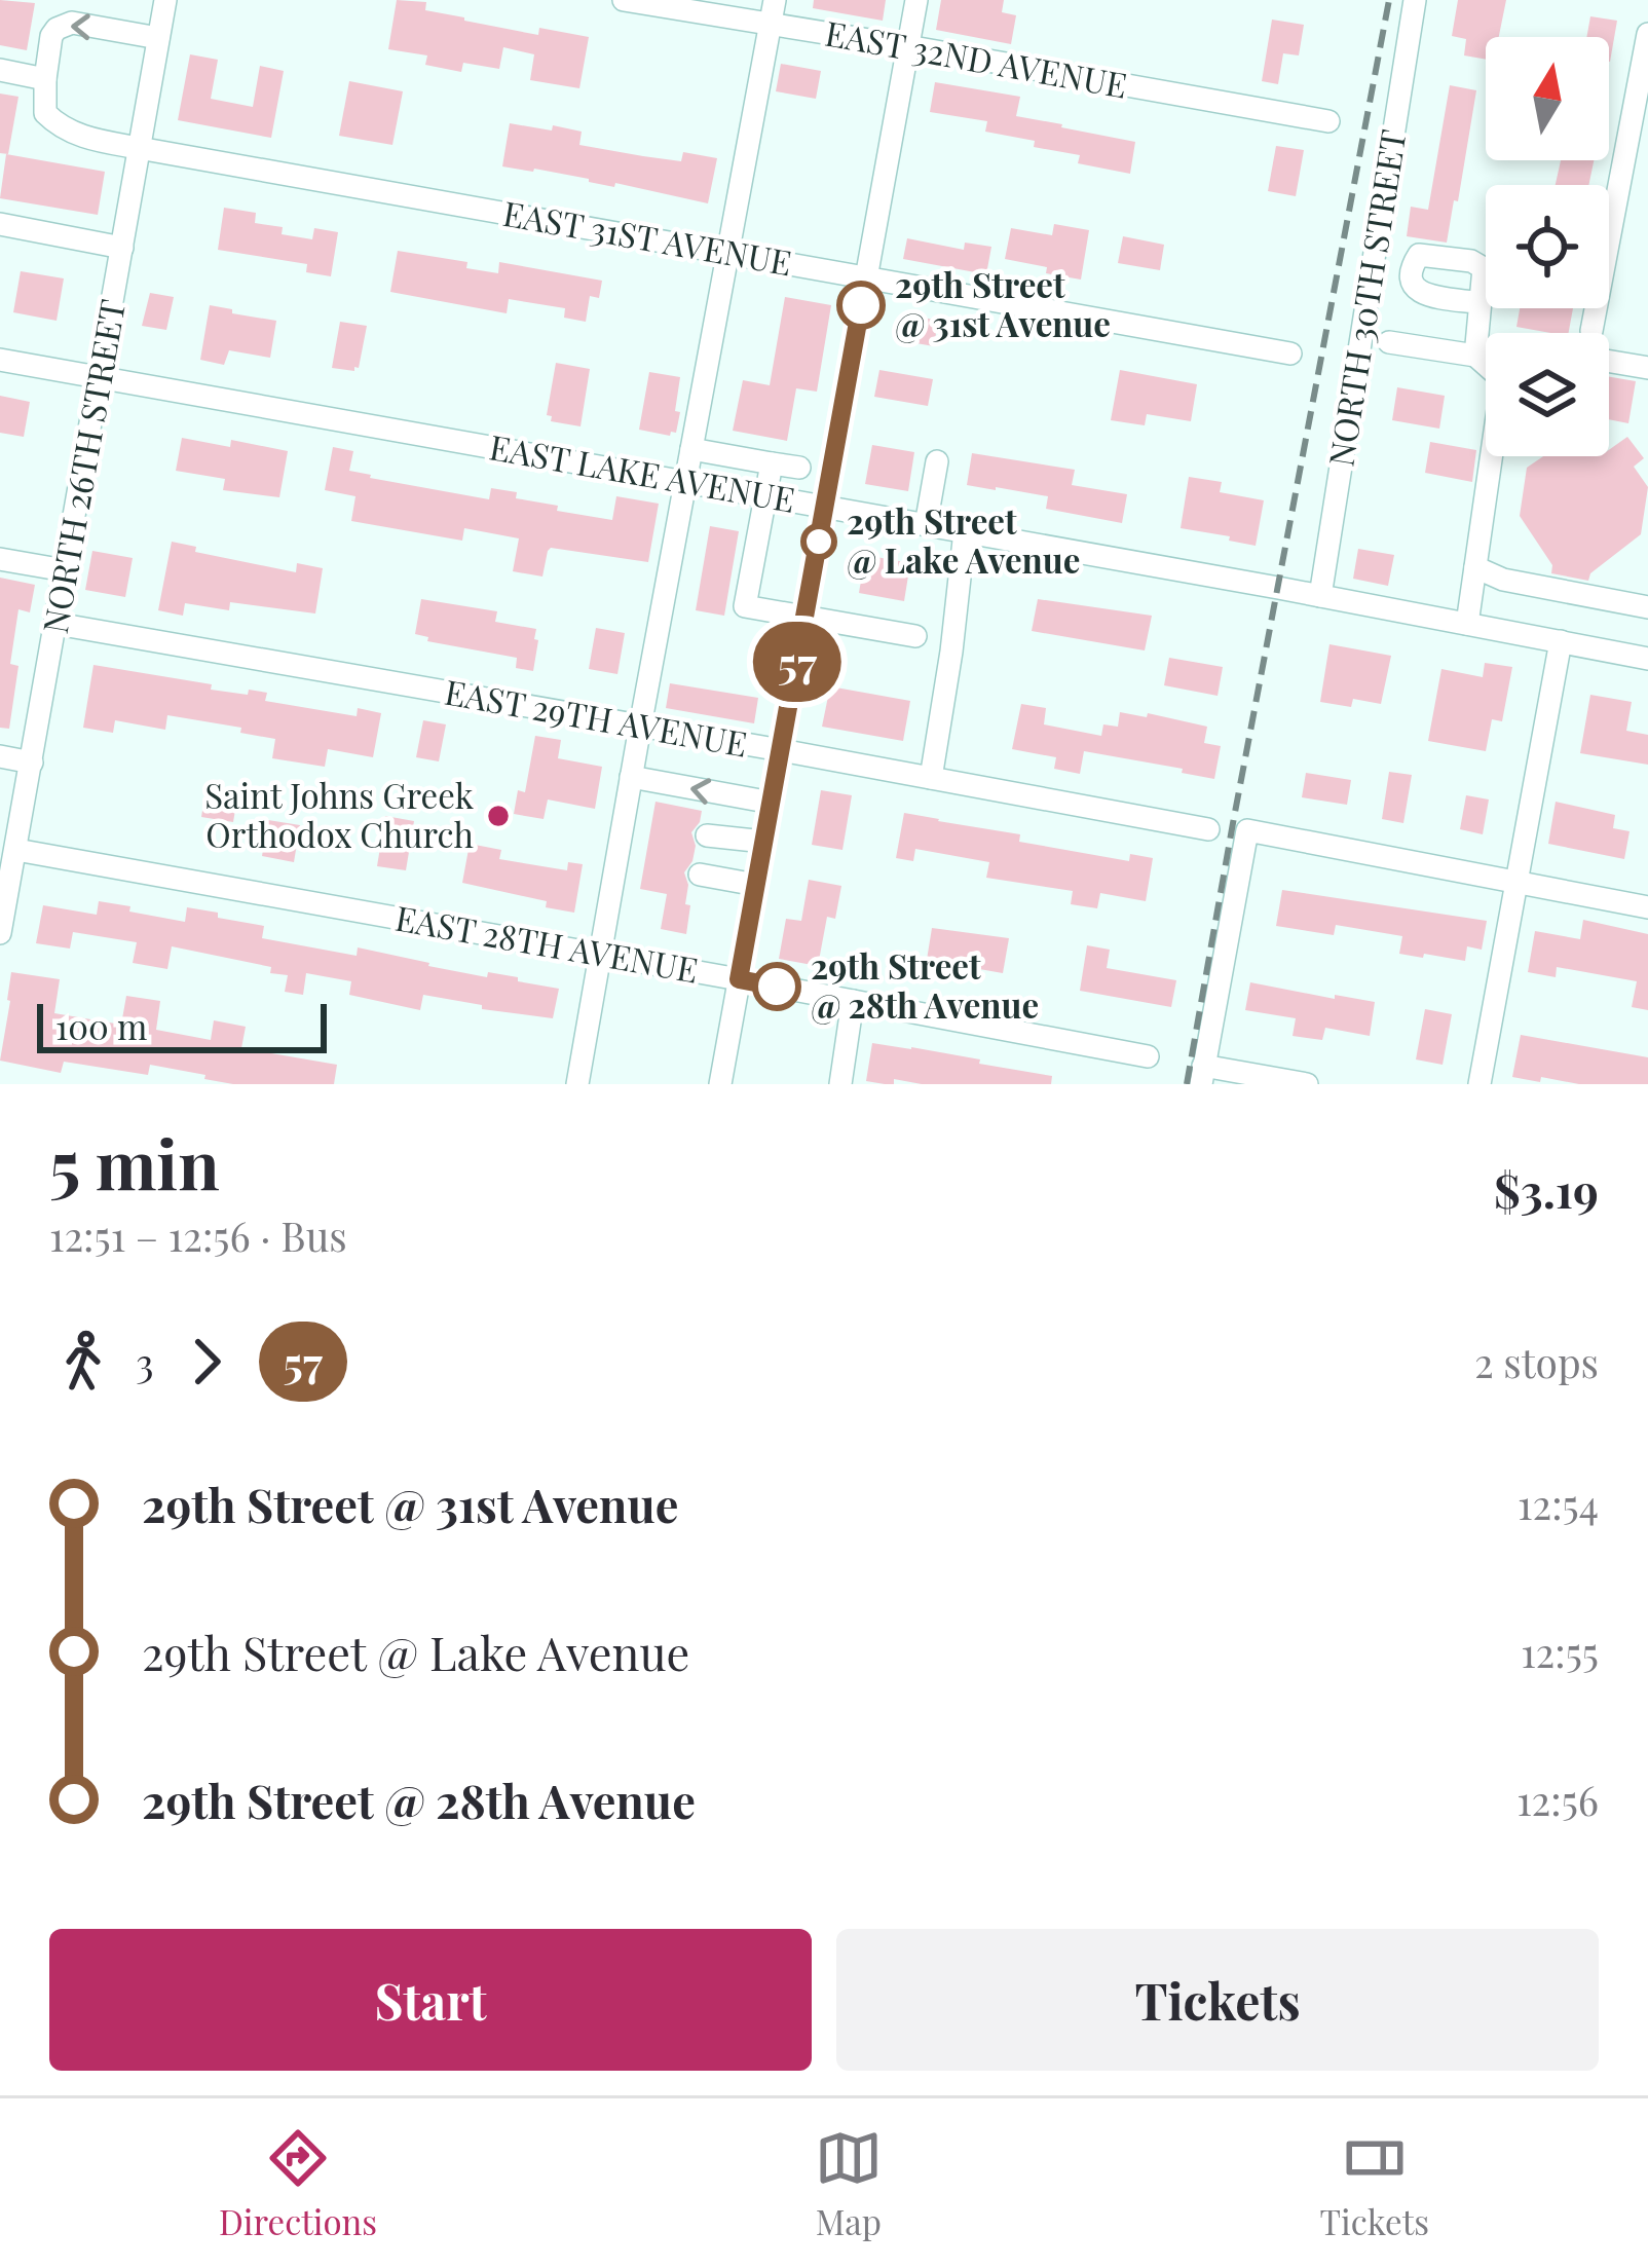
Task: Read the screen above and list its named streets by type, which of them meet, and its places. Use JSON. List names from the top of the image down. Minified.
{"streets":{"street":["EAST 32ND AVENUE","EAST 31ST AVENUE","NORTH 30TH STREET","NORTH 26TH STREET","EAST LAKE AVENUE","EAST 29TH AVENUE","EAST 28TH AVENUE"]},"crossings":[["EAST 31ST AVENUE","NORTH 26TH STREET"],["NORTH 30TH STREET","EAST LAKE AVENUE"],["NORTH 26TH STREET","EAST LAKE AVENUE"],["NORTH 26TH STREET","EAST 29TH AVENUE"],["NORTH 26TH STREET","EAST 28TH AVENUE"]],"places":["29th Street @ 31st Avenue","29th Street @ Lake Avenue","Saint Johns Greek Orthodox Church","29th Street @ 28th Avenue"],"lines":["bus line 57"],"scale_bar":"100 m","north":"top","page":{"on_map":"57","scale":"100 m","heading":["5 min","12:51 – 12:56 · Bus","$3.19"],"legs":["3","57","2 stops"],"list":[{"name":"29th Street @ 31st Avenue","value":"12:54"},{"name":"29th Street @ Lake Avenue","value":"12:55"},{"name":"29th Street @ 28th Avenue","value":"12:56"}],"buttons":["Start","Tickets"],"tabs":["Directions","Map","Tickets"]}}
